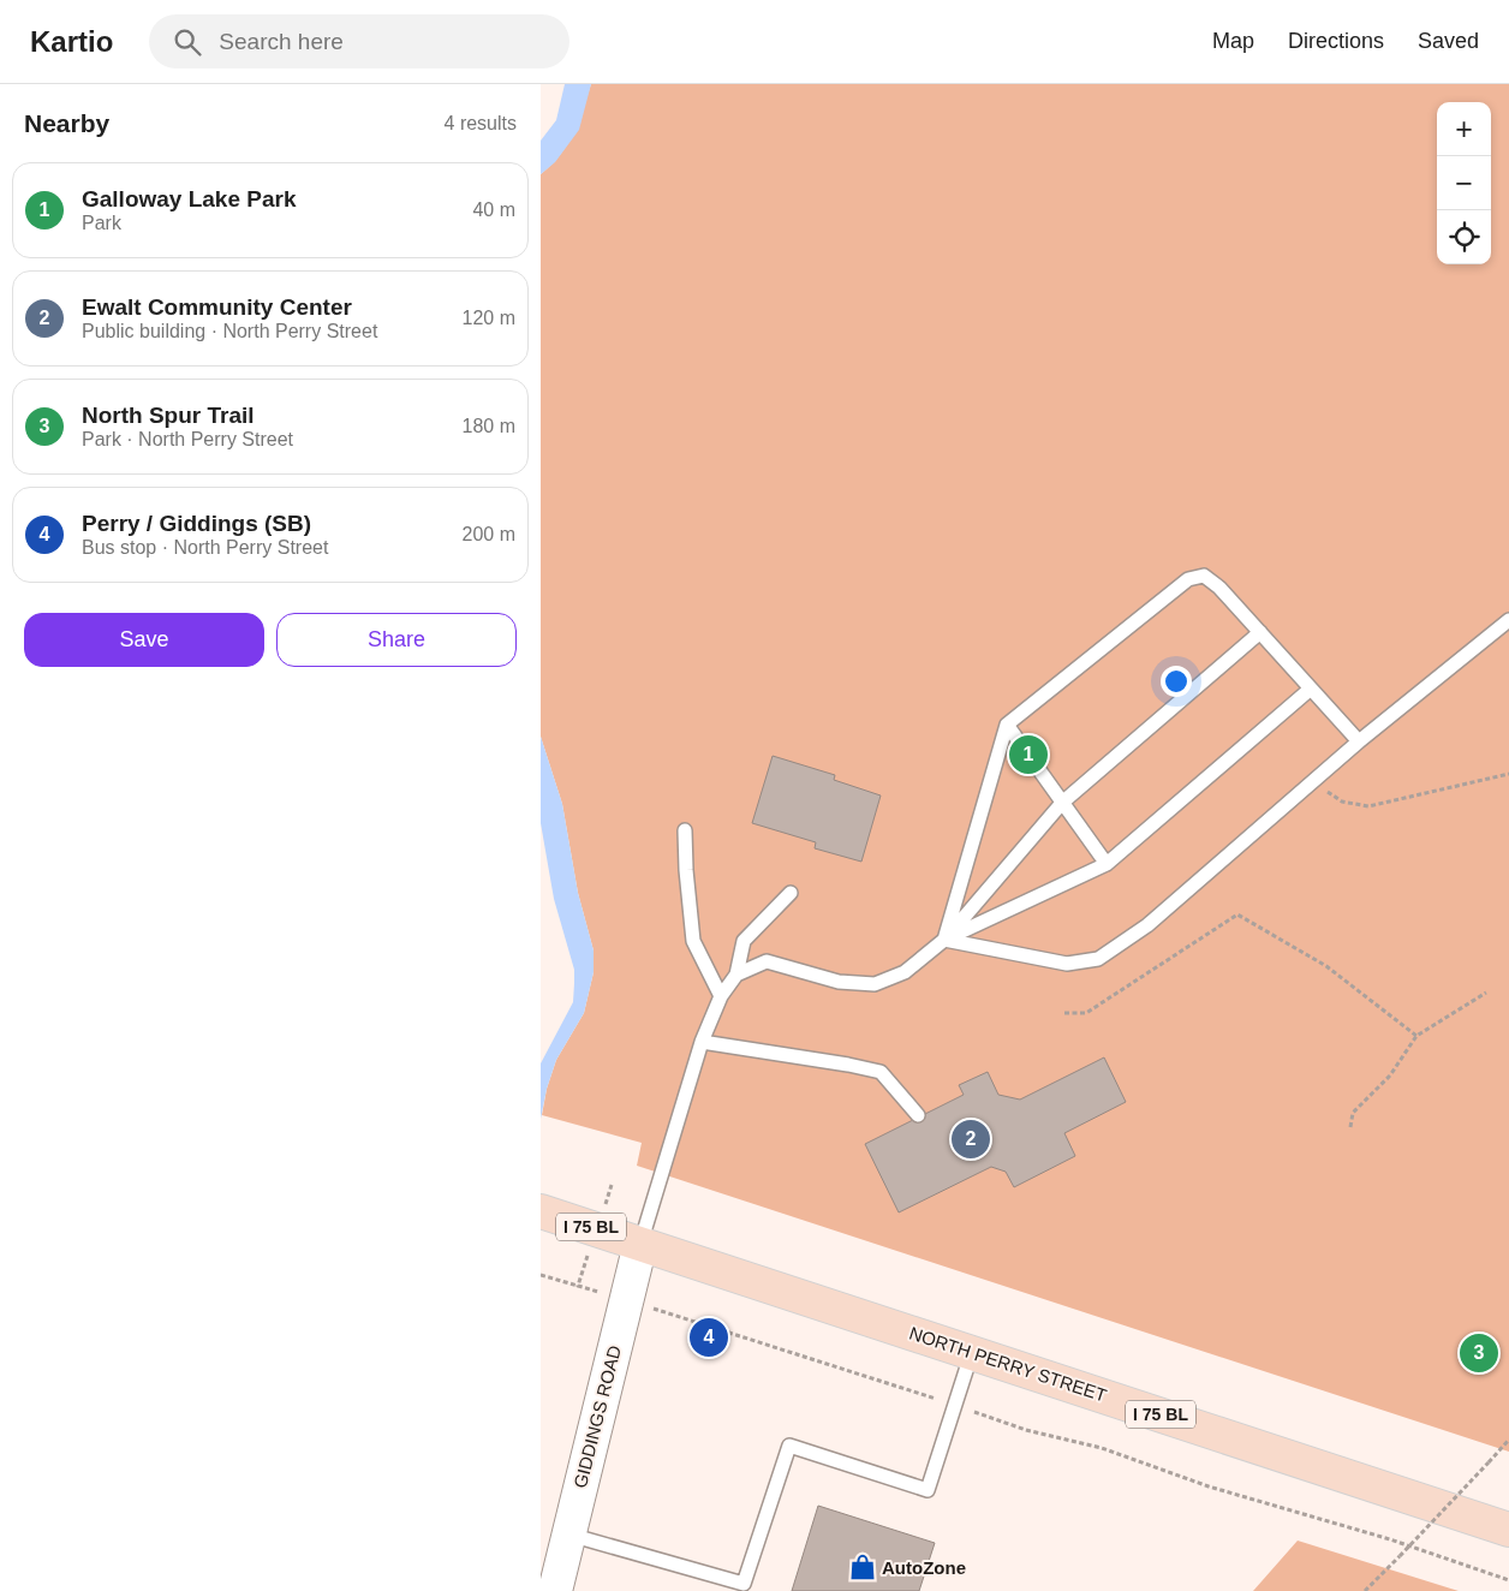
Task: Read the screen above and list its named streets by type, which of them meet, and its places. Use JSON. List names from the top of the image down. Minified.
{"streets":{"main road":["I 75 BL","NORTH PERRY STREET"],"street":["GIDDINGS ROAD"]},"crossings":[["NORTH PERRY STREET","GIDDINGS ROAD"]],"places":{"shop":["AutoZone"]},"page":{"header":"Kartio","search":"Search here","nav":["Map","Directions","Saved"],"heading":["Nearby","4 results"],"map_buttons":["+","−"],"list":[{"mark":"1","name":"Galloway Lake Park","note":"Park","value":"40 m"},{"mark":"2","name":"Ewalt Community Center","note":"Public building · North Perry Street","value":"120 m"},{"mark":"3","name":"North Spur Trail","note":"Park · North Perry Street","value":"180 m"},{"mark":"4","name":"Perry / Giddings (SB)","note":"Bus stop · North Perry Street","value":"200 m"}],"buttons":["Save","Share"],"pins":["1","2","4","3"]}}
